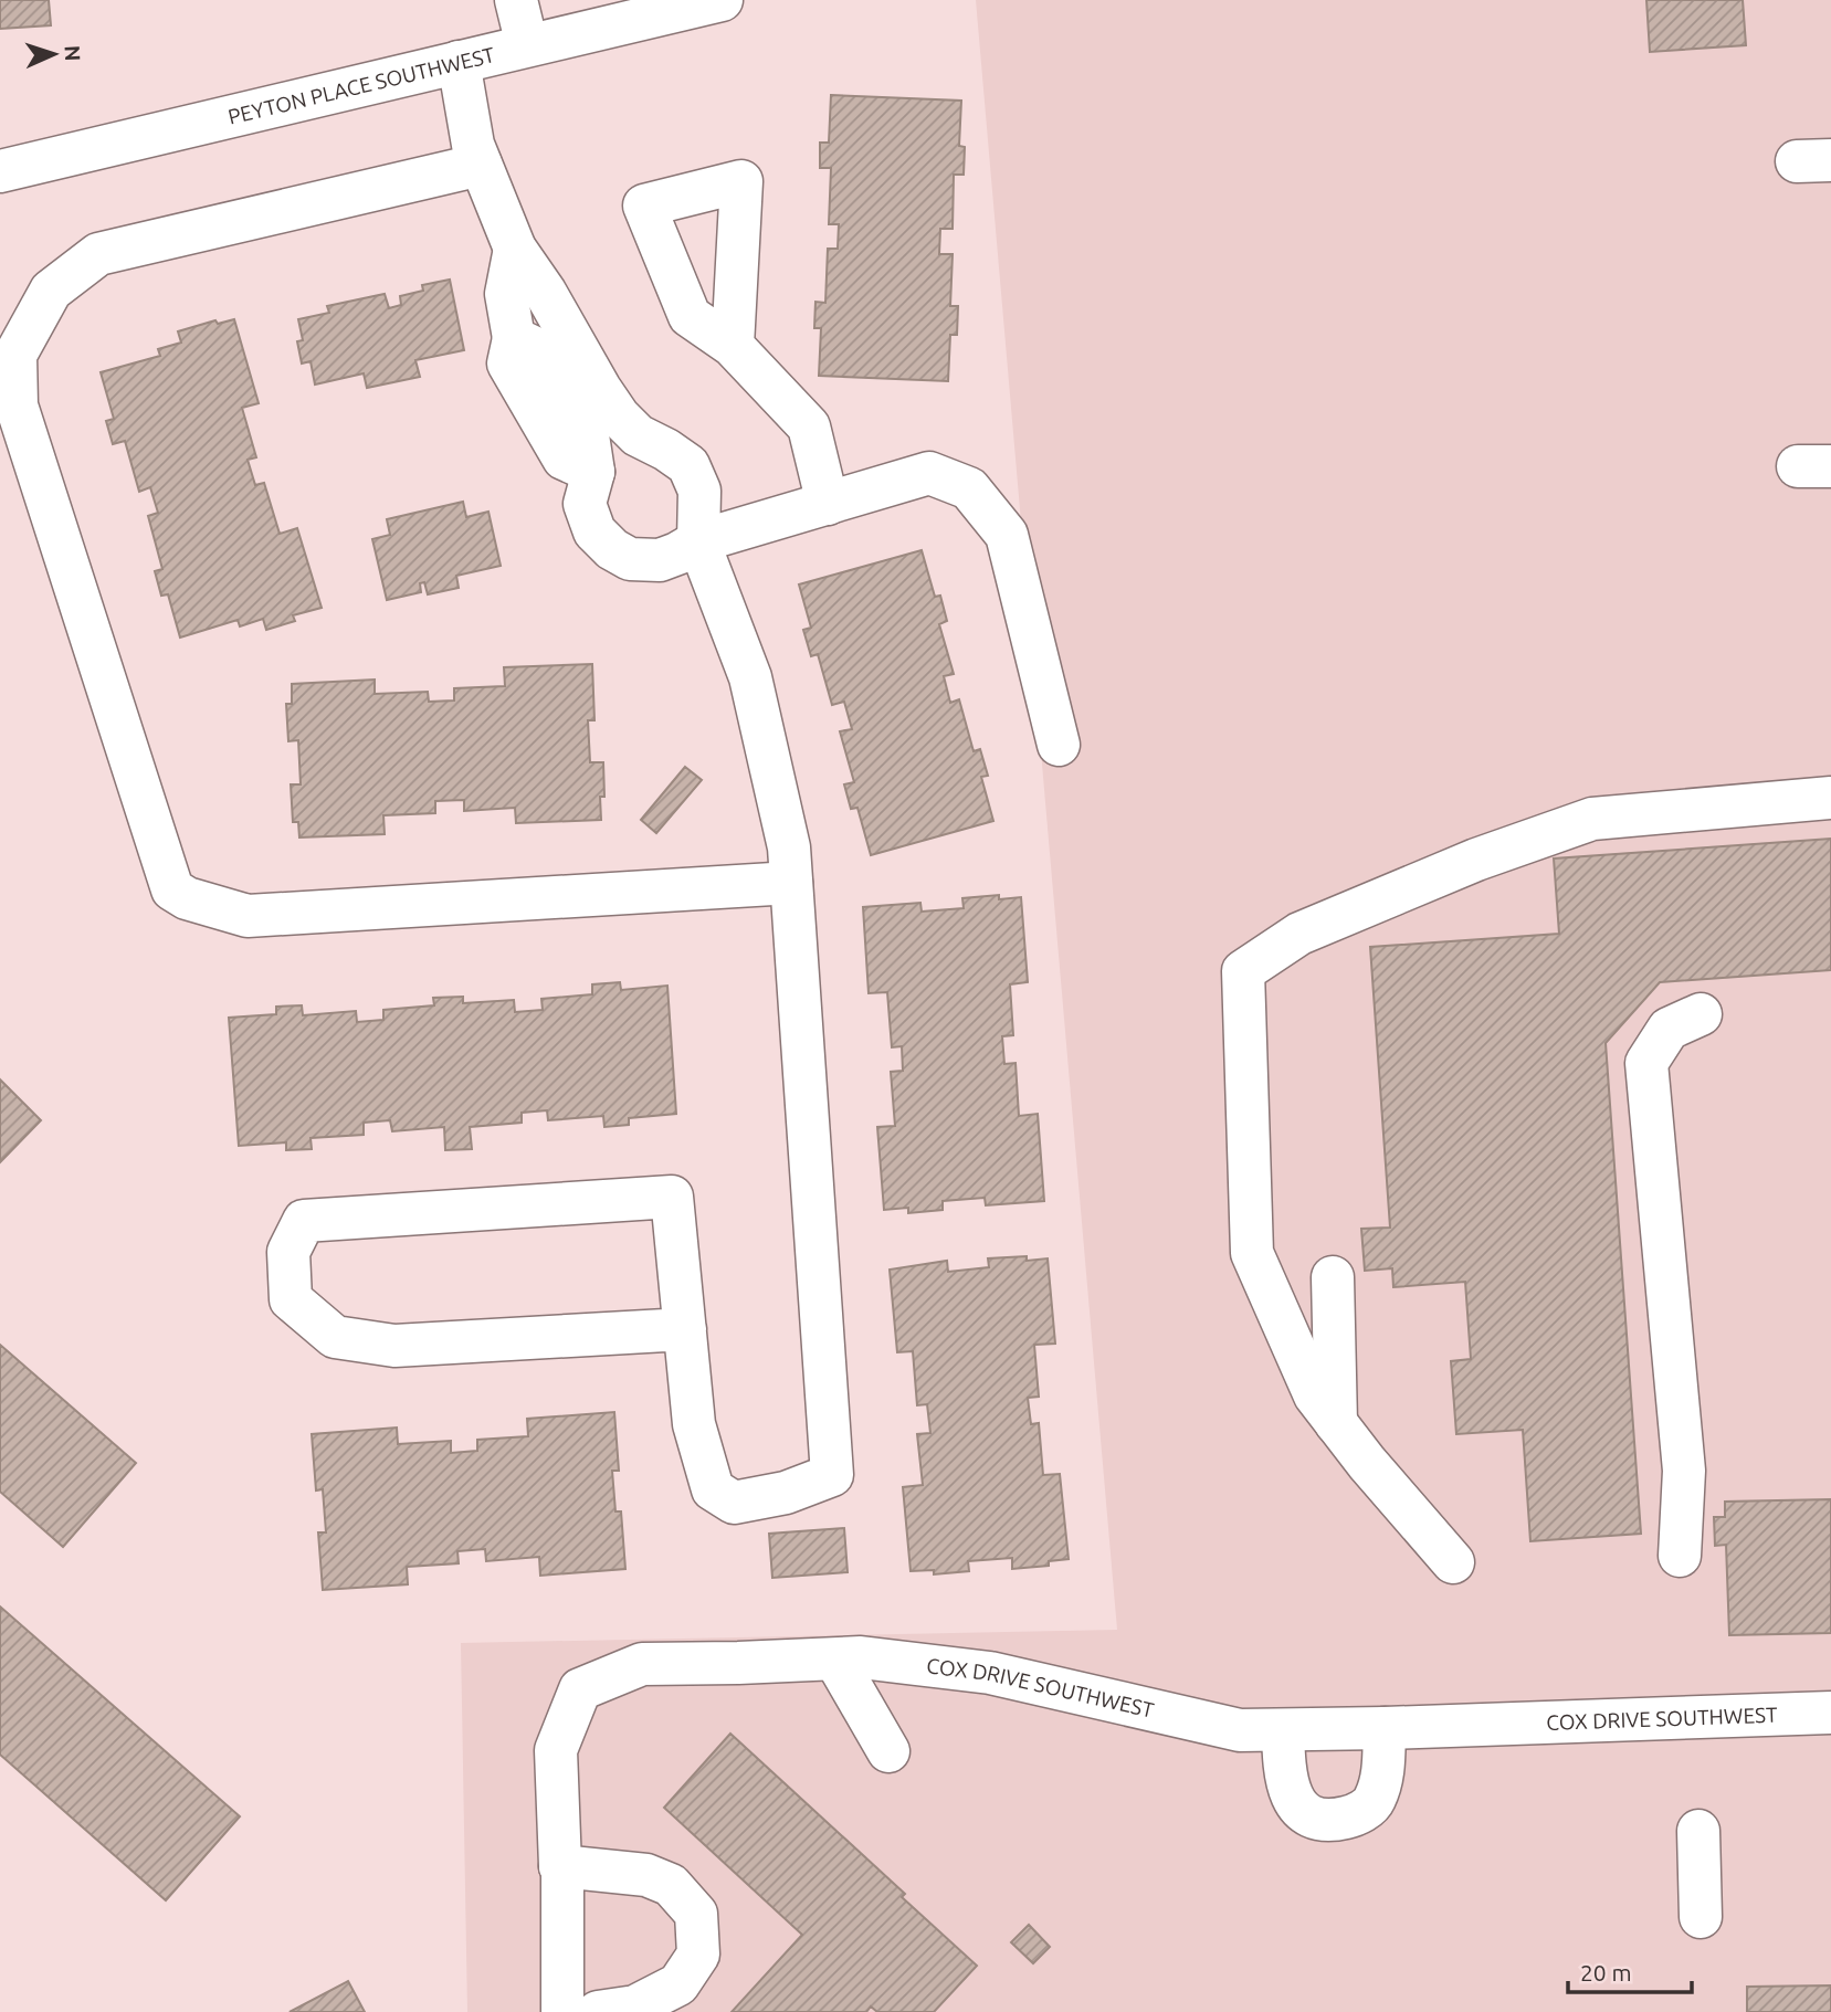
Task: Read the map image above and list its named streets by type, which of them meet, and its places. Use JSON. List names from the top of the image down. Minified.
{"streets":{"street":["PEYTON PLACE SOUTHWEST","COX DRIVE SOUTHWEST"]},"scale_bar":"20 m","north":"right"}
